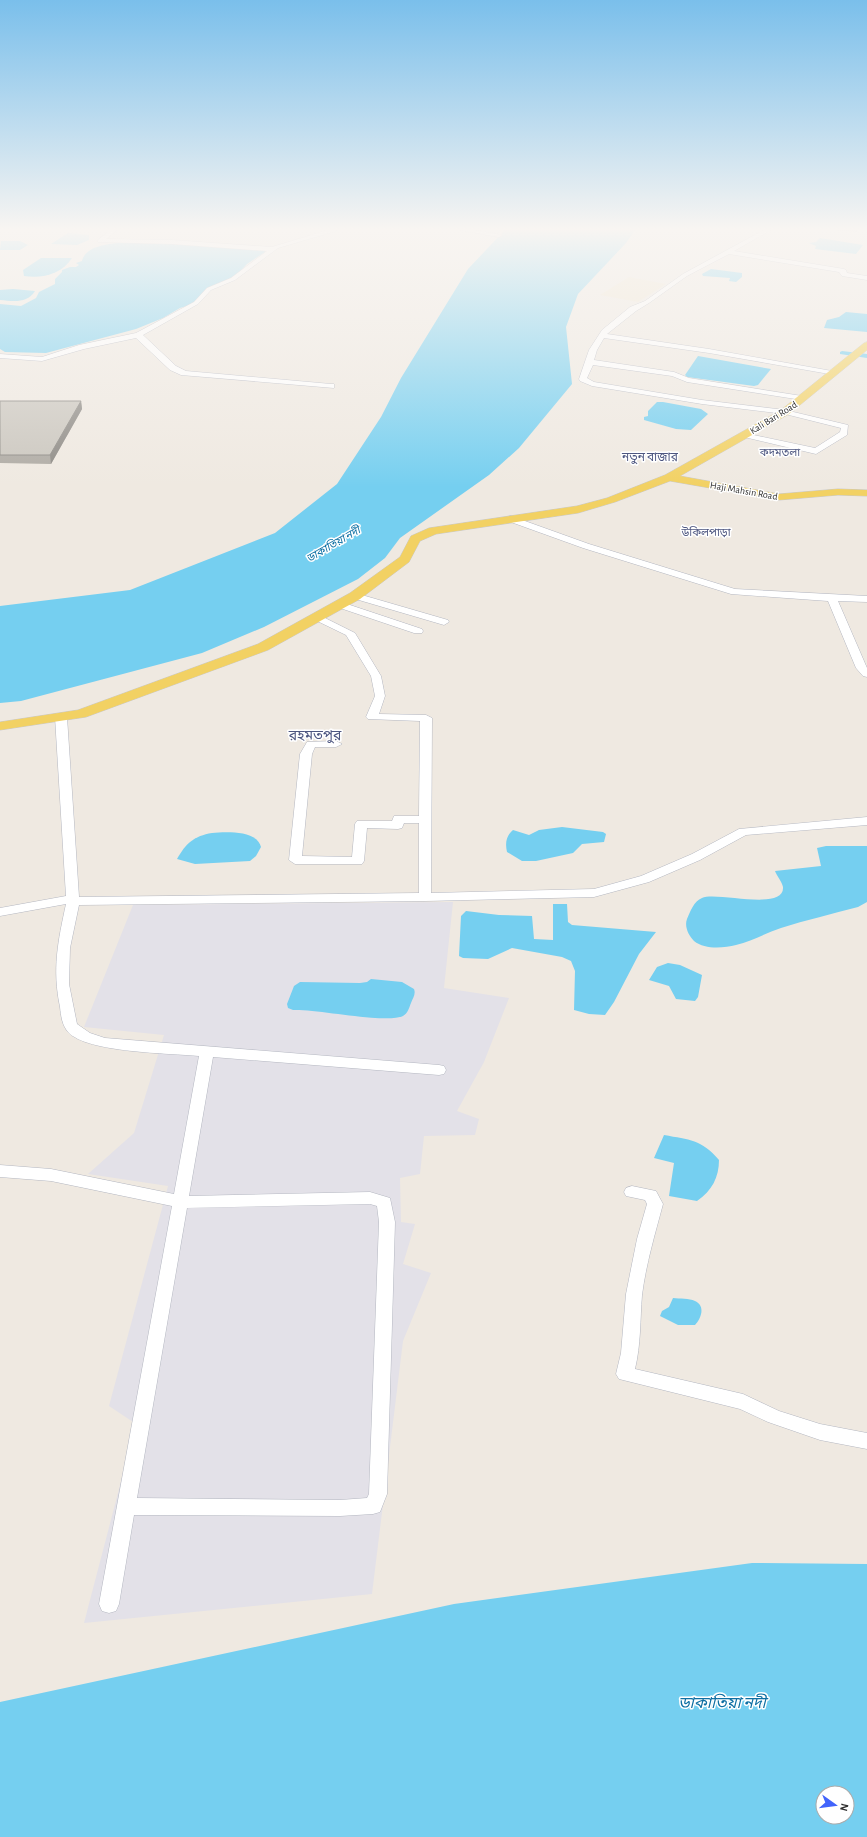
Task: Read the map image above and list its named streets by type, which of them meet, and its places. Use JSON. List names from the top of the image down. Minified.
{"streets":{"main road":["Kali Bari Road","Haji Mahsin Road"]},"crossings":[["Kali Bari Road","Haji Mahsin Road"]],"districts":["কদমতলা","নতুন বাজার","উকিলপাড়া","রহমতপুর"],"water":["ডাকাতিয়া নদী"],"north":"right"}
